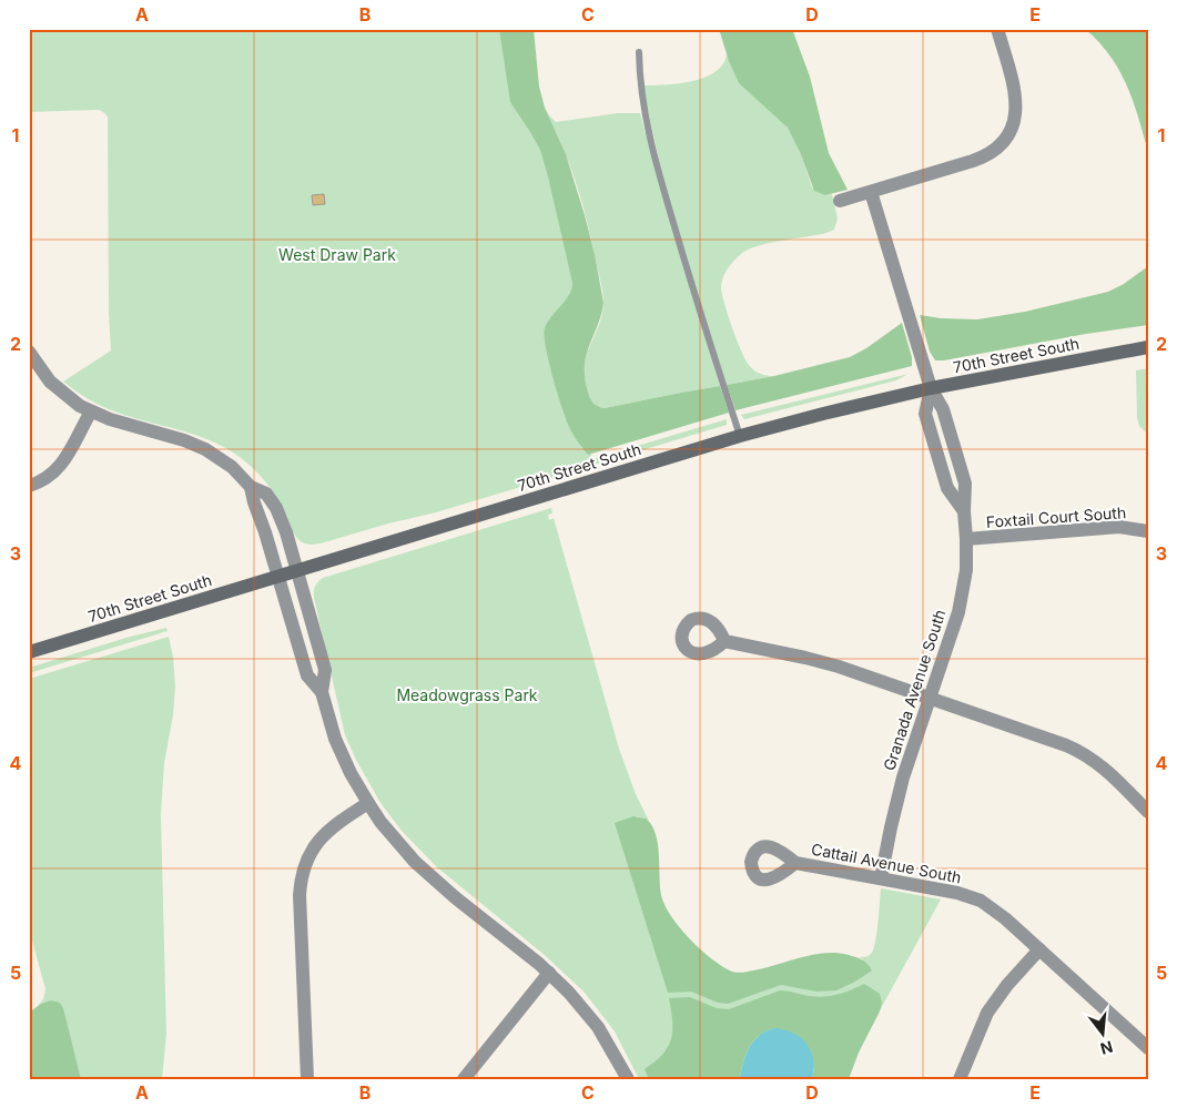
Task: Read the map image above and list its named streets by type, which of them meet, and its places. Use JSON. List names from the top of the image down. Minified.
{"streets":{"main road":["70th Street South"],"street":["Foxtail Court South","Granada Avenue South","Cattail Avenue South"]},"crossings":[["70th Street South","Granada Avenue South"],["Foxtail Court South","Granada Avenue South"],["Granada Avenue South","Cattail Avenue South"]],"parks":["West Draw Park","Meadowgrass Park"],"north":"bottom","grid":{"columns":["A","B","C","D","E"],"rows":["1","2","3","4","5"]}}
